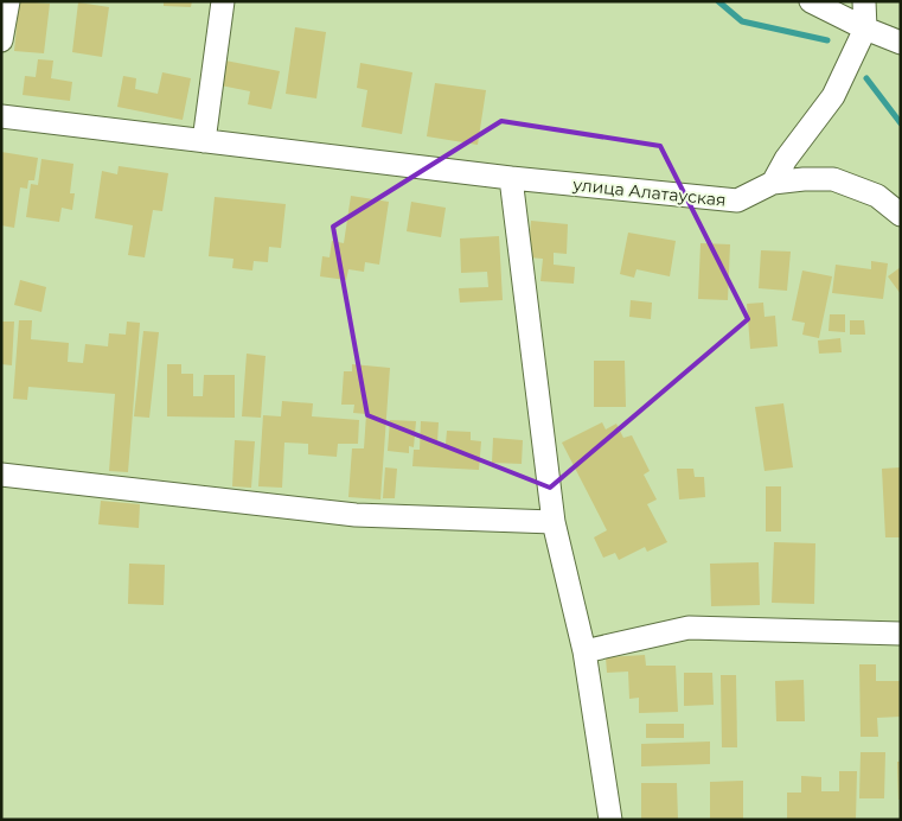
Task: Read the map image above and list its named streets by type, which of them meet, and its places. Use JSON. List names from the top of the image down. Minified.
{"streets":{"street":["улица Алатауская"]}}
